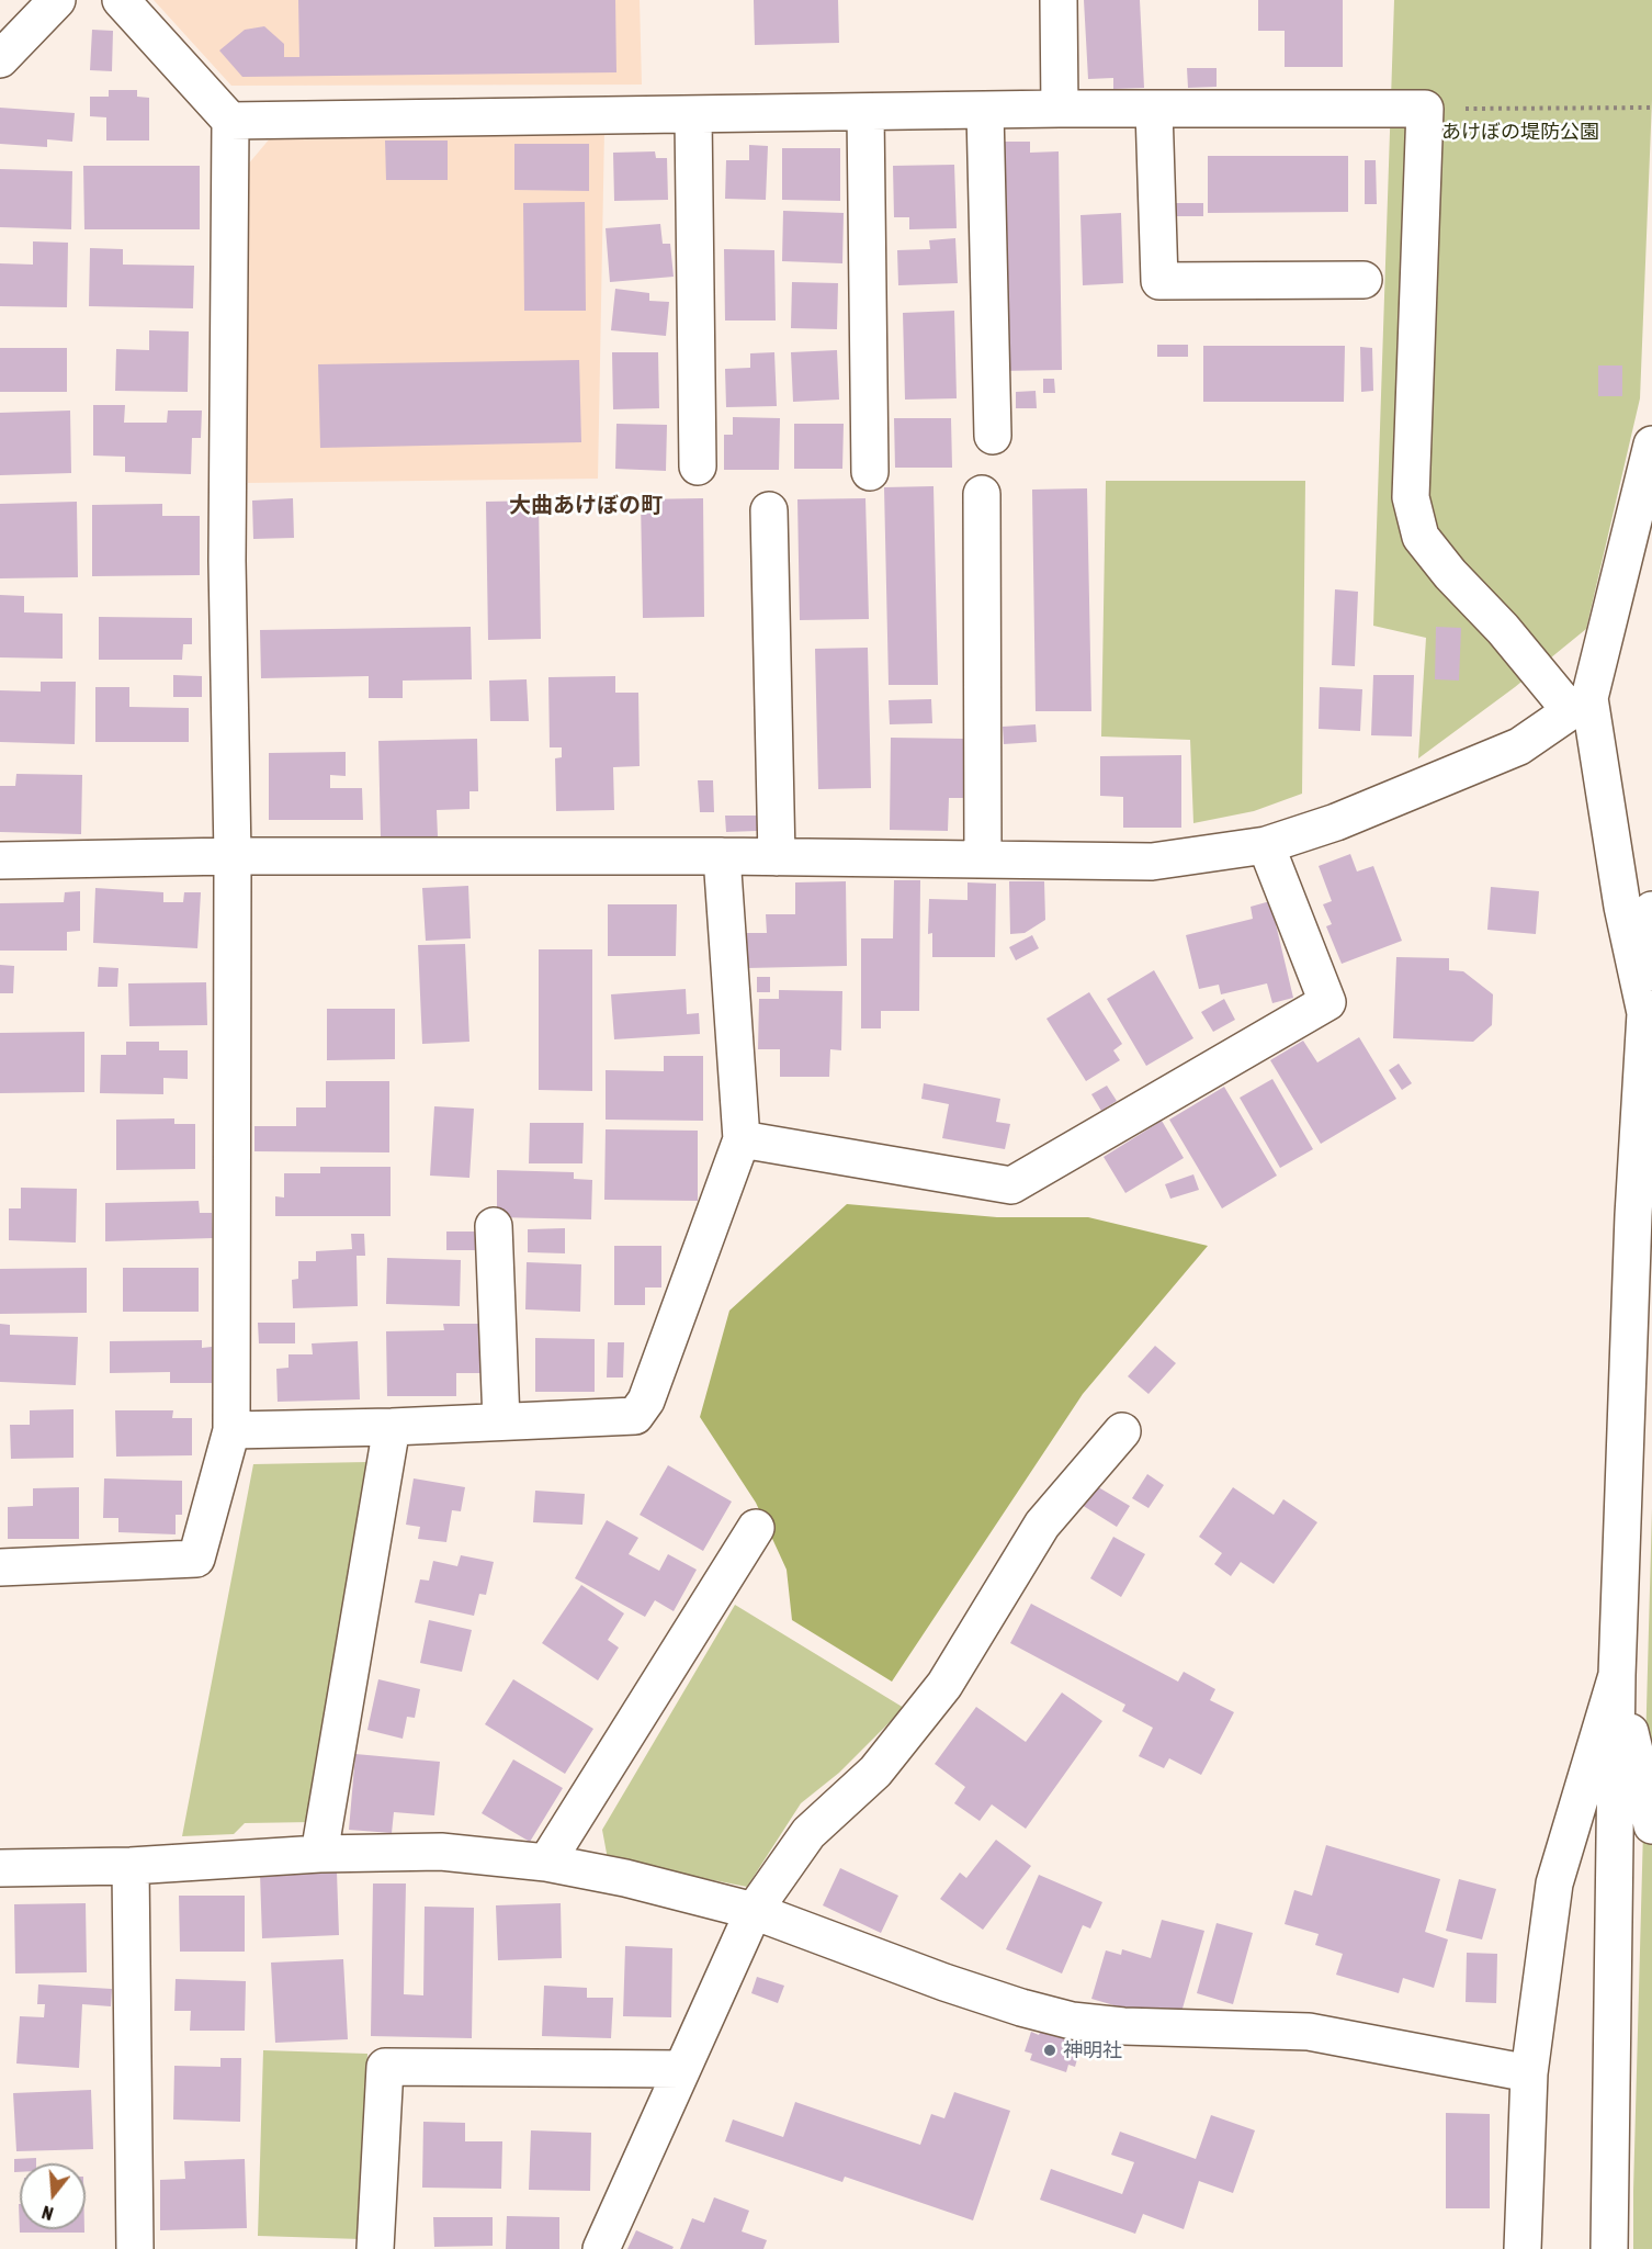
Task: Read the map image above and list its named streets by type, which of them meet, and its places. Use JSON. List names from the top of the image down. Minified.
{"districts":["大曲あけぼの町"],"parks":["あけぼの堤防公園"],"places":["神明社"],"north":"bottom"}
